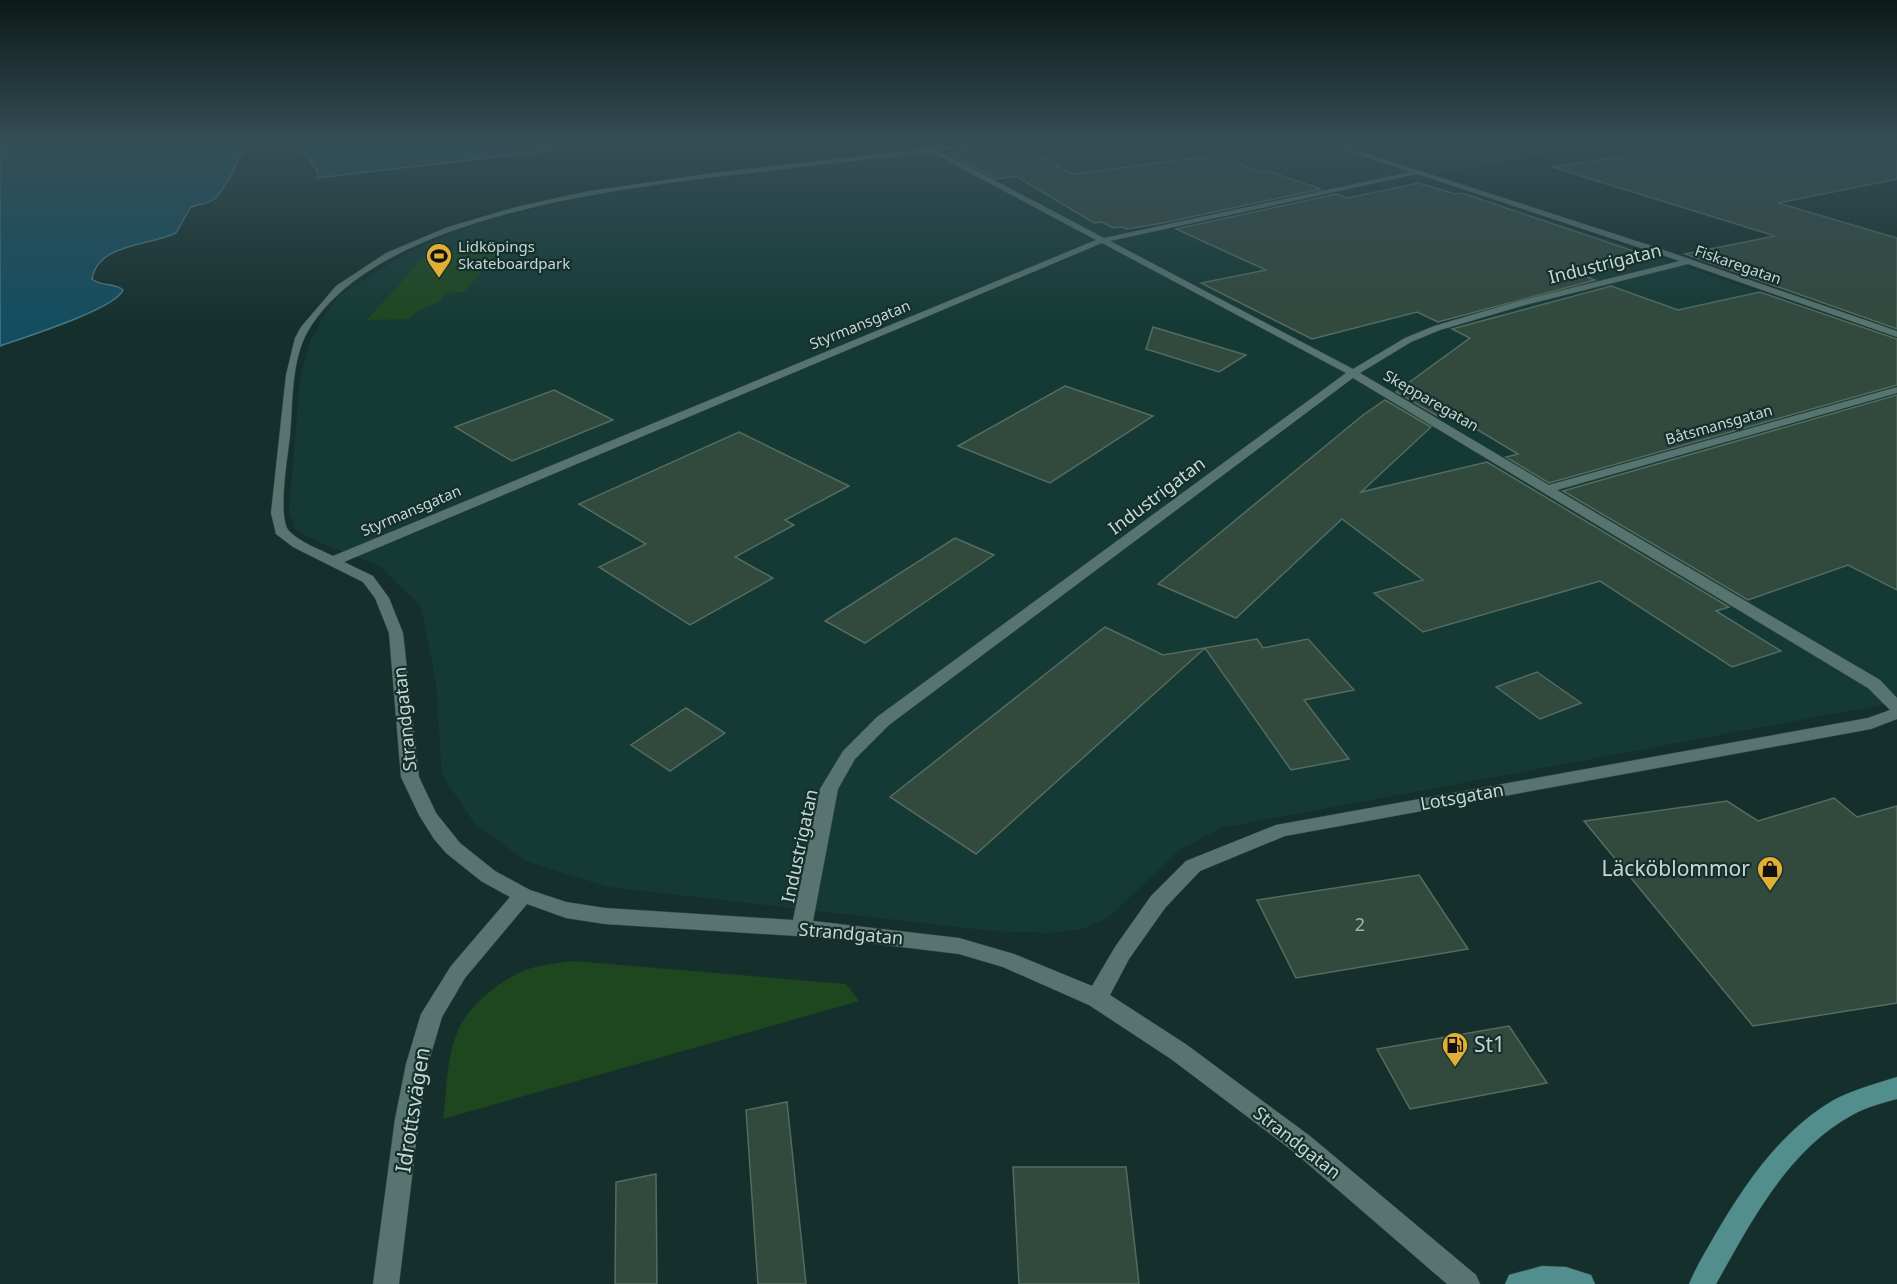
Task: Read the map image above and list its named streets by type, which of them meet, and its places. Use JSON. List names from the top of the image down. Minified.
{"streets":{"street":["Industrigatan","Fiskaregatan","Styrmansgatan","Skepparegatan","Båtsmansgatan","Strandgatan","Lotsgatan","Idrottsvägen"]},"crossings":[["Industrigatan","Fiskaregatan"],["Industrigatan","Skepparegatan"],["Industrigatan","Strandgatan"],["Styrmansgatan","Skepparegatan"],["Styrmansgatan","Strandgatan"],["Skepparegatan","Båtsmansgatan"],["Strandgatan","Lotsgatan"],["Strandgatan","Idrottsvägen"]],"places":{"sports":["Lidköpings Skateboardpark"],"shop":["Läcköblommor"],"fuel station":["St1"]},"house_numbers":["2"]}
